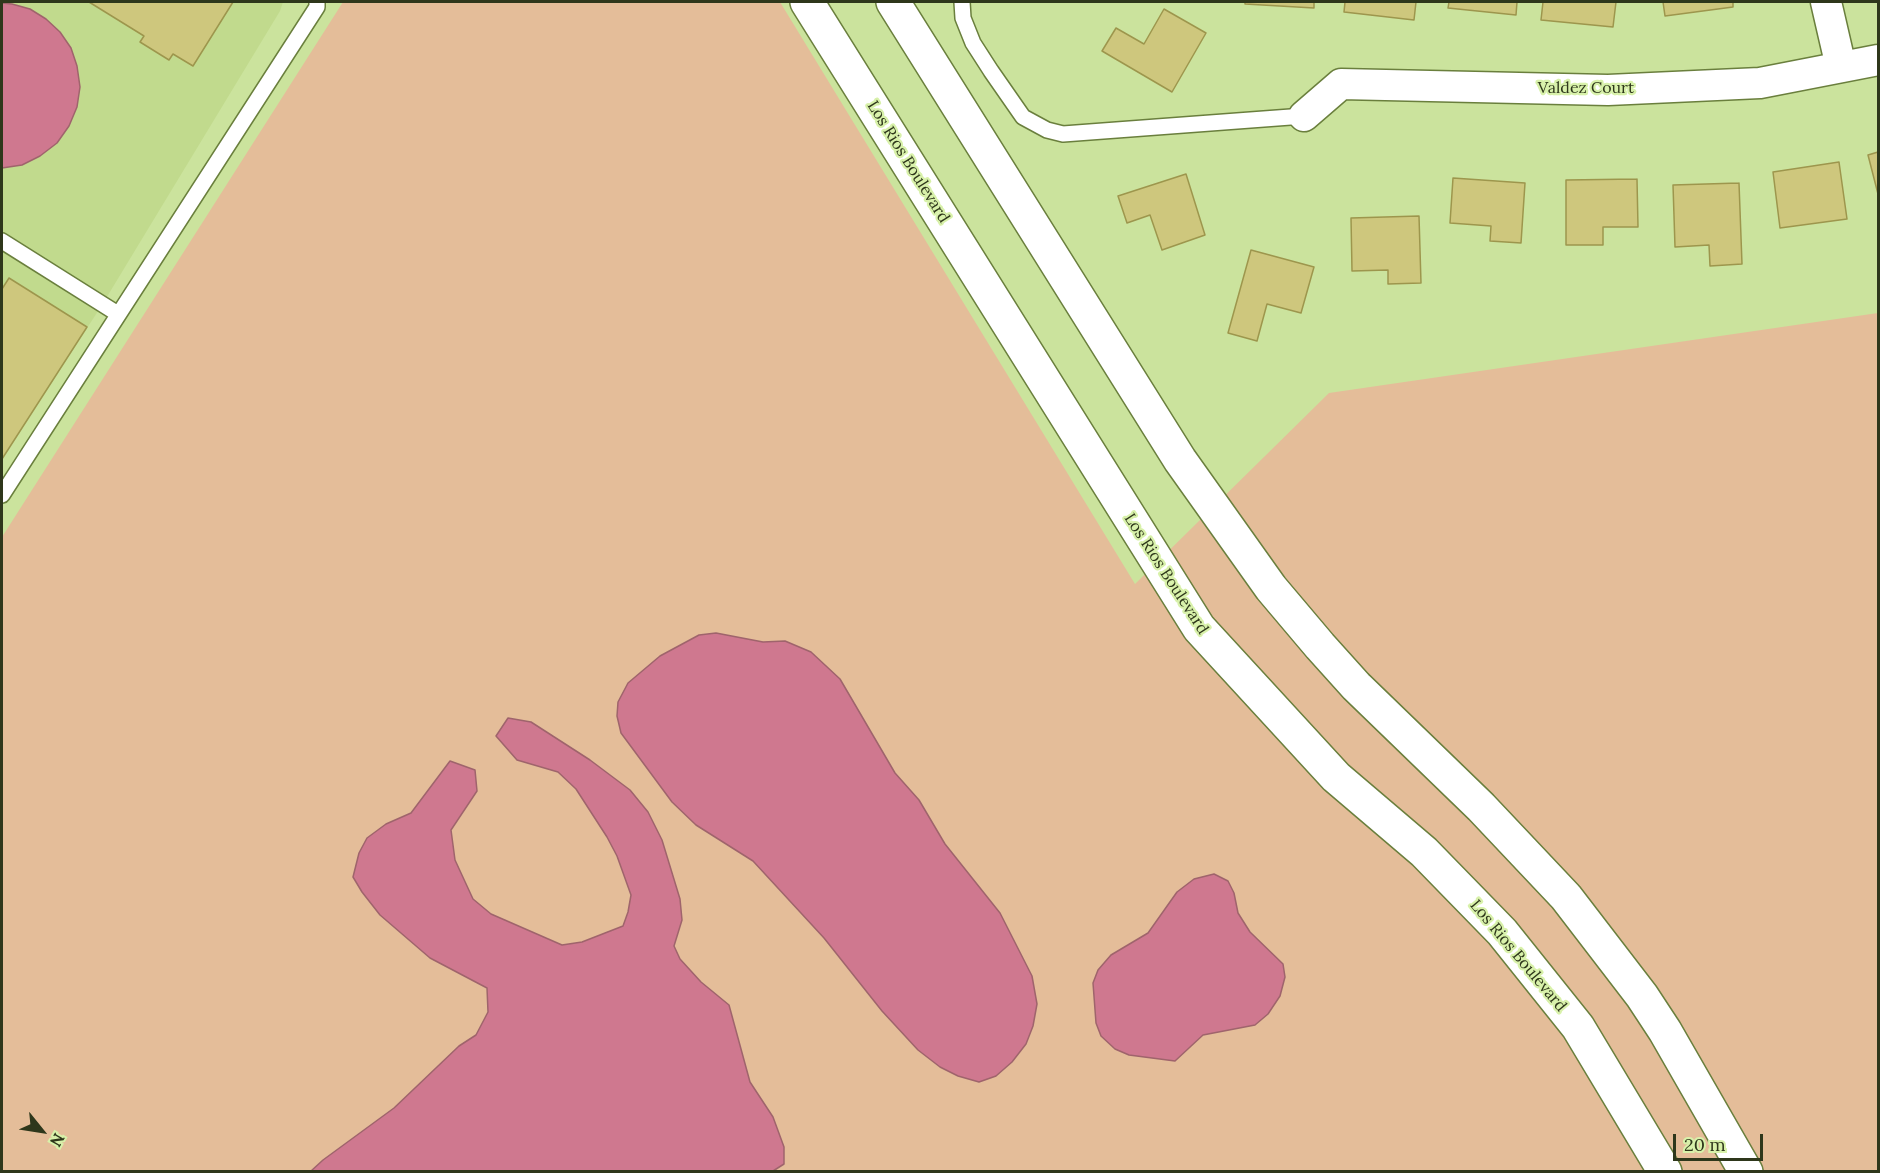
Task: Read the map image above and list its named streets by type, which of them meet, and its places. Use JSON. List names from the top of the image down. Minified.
{"streets":{"main road":["Los Rios Boulevard"],"street":["Valdez Court"]},"scale_bar":"20 m","north":"bottom right"}
